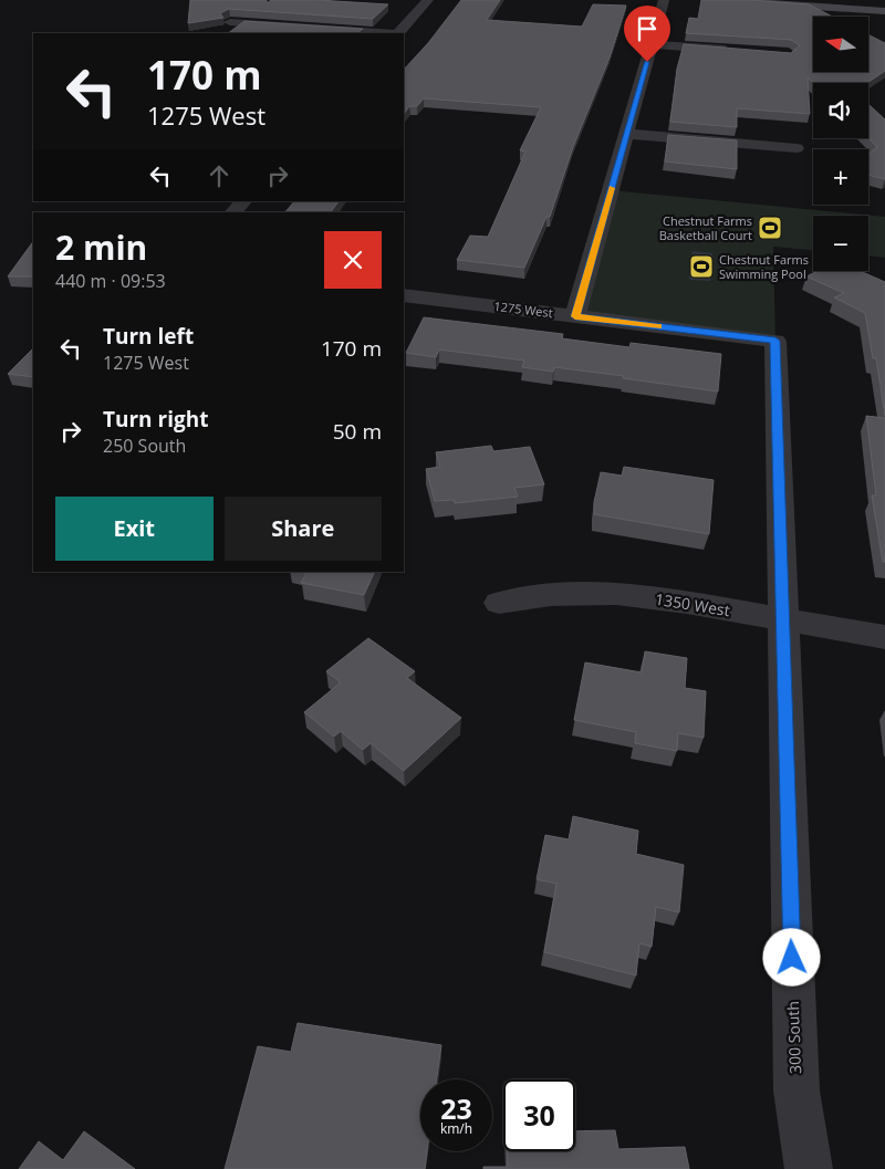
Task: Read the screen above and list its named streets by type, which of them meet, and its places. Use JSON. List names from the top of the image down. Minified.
{"streets":{"street":["1275 West","1350 West","300 South"]},"crossings":[["1275 West","300 South"],["1350 West","300 South"]],"places":{"sports":["Chestnut Farms Basketball Court","Chestnut Farms Swimming Pool"]},"north":"left","page":{"map_buttons":["+","−"],"turn":["170 m","1275 West"],"heading":["2 min","440 m · 09:53"],"list":[{"name":"Turn left","note":"1275 West","value":"170 m"},{"name":"Turn right","note":"250 South","value":"50 m"}],"buttons":["Exit","Share"],"speed":"23 km/h","limit":"30"}}
